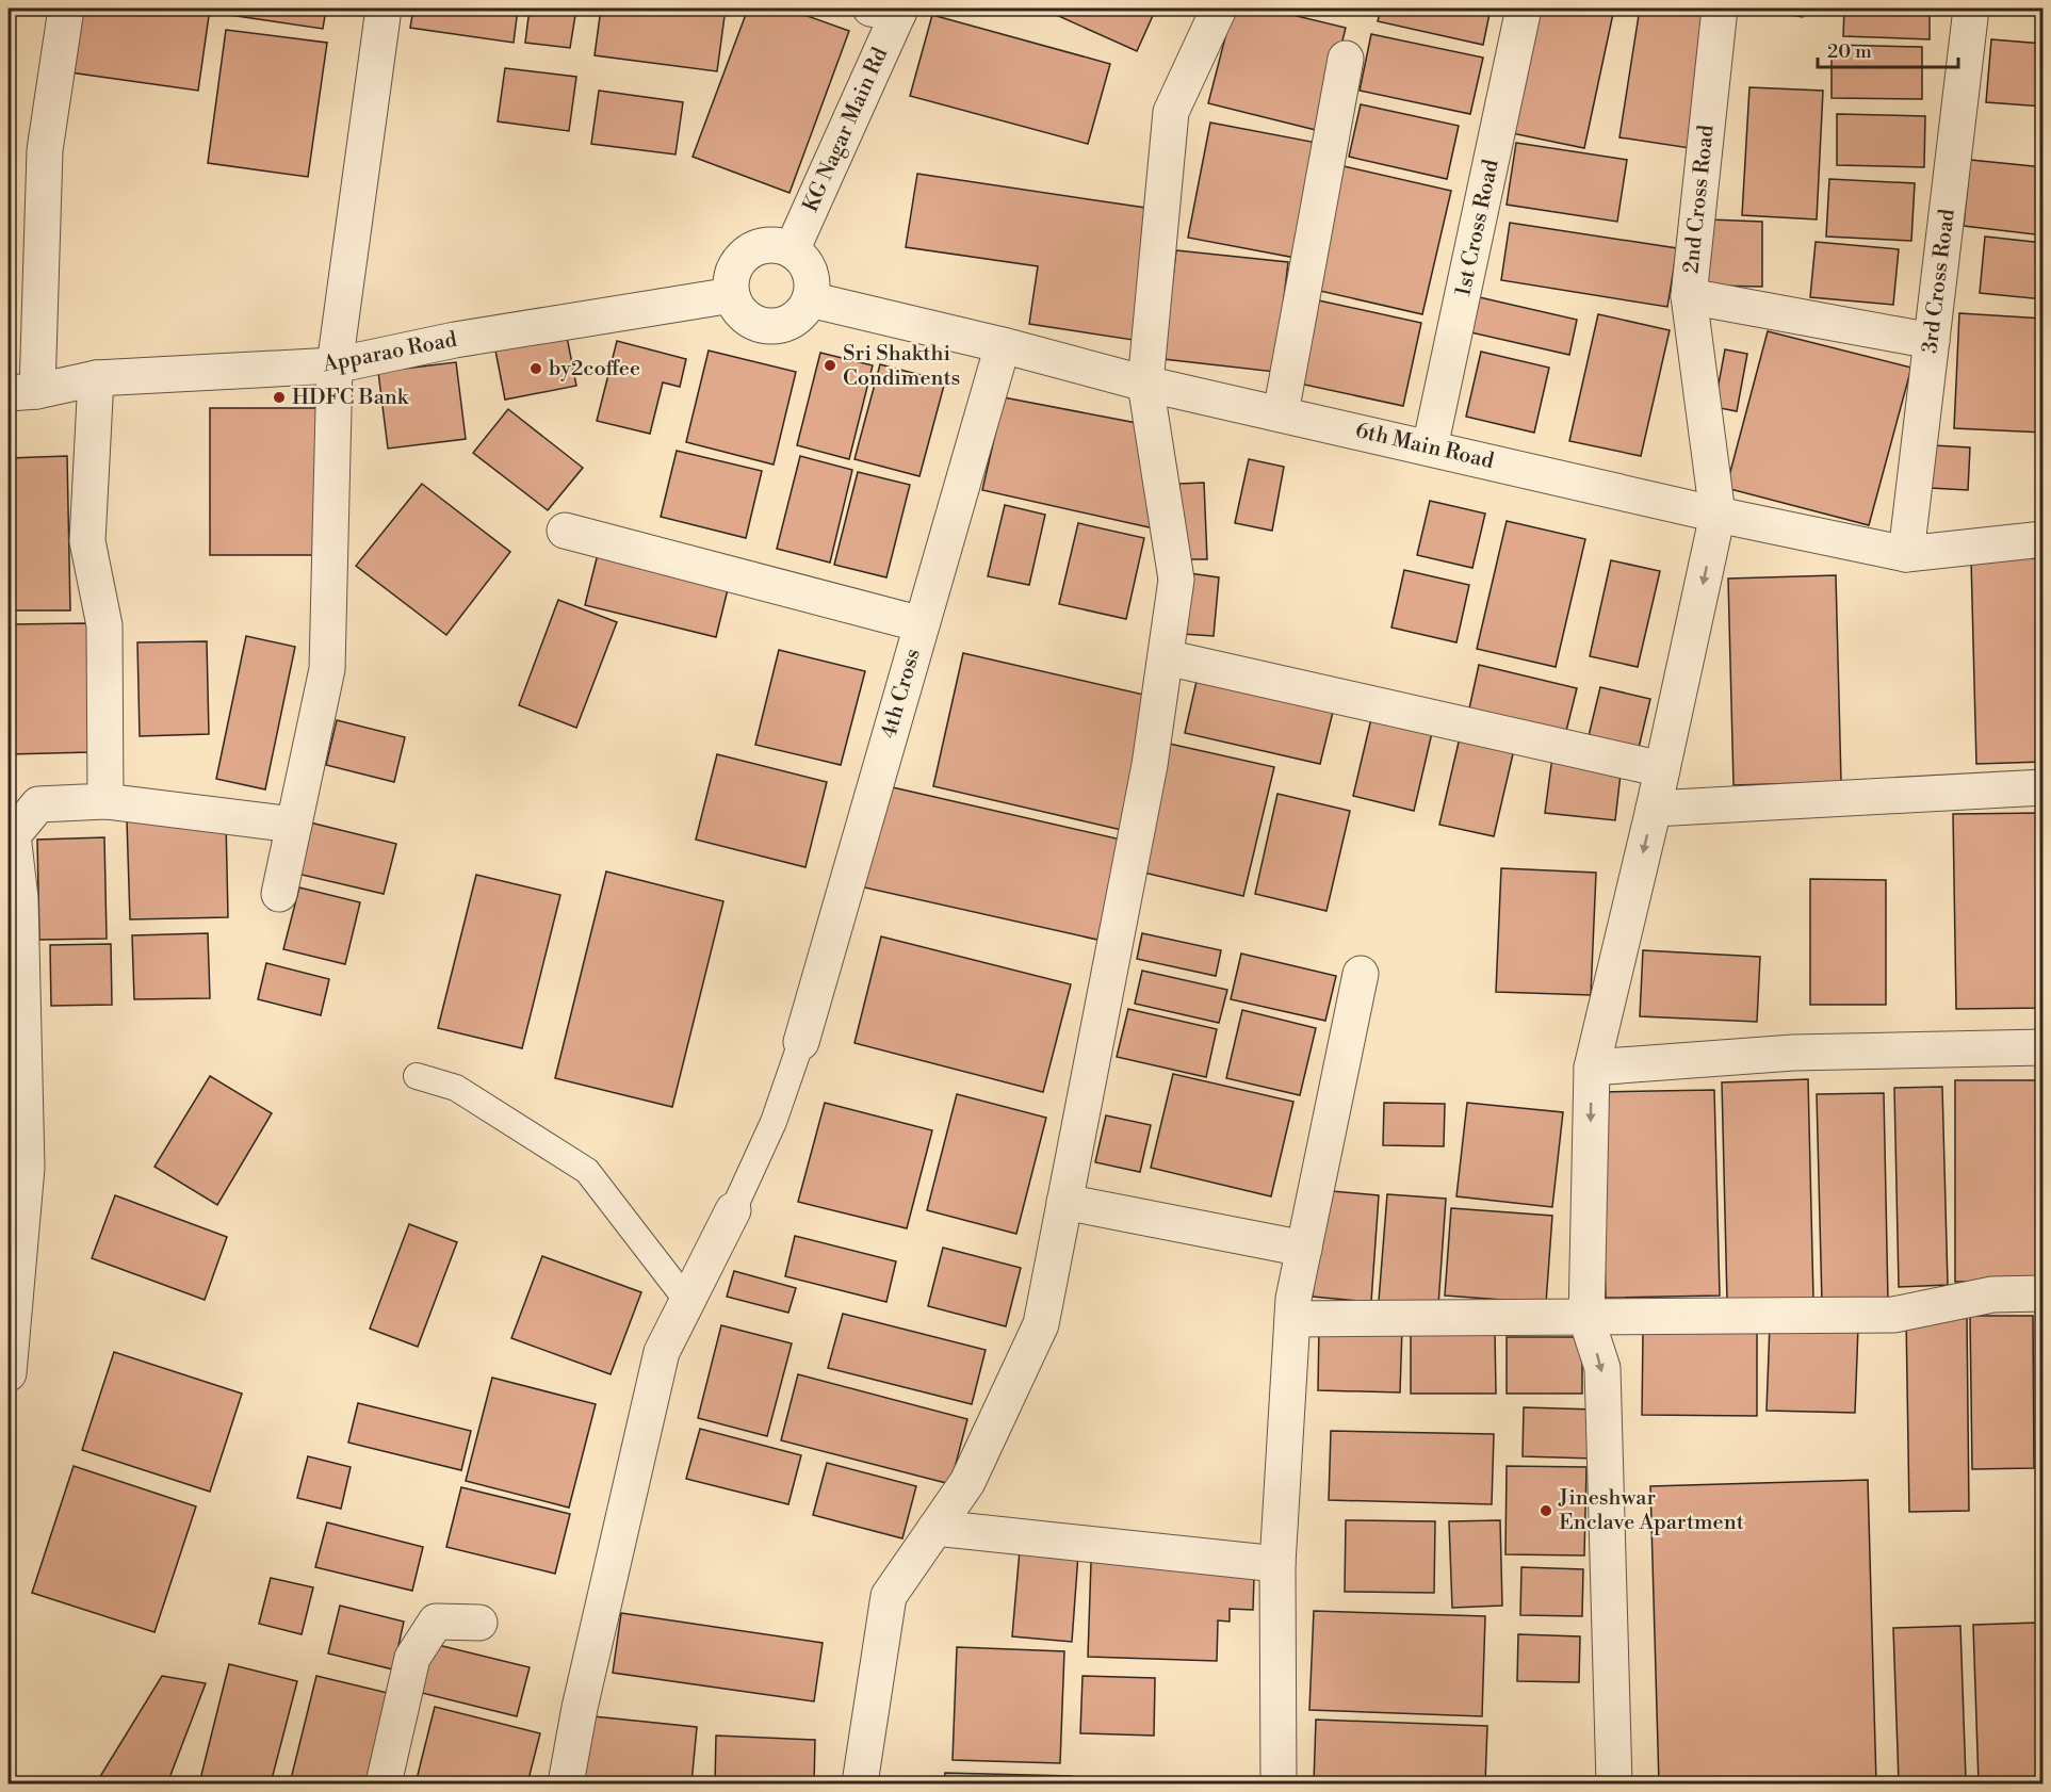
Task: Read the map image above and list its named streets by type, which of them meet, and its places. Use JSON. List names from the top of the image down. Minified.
{"streets":{"street":["KG Nagar Main Rd","2nd Cross Road","1st Cross Road","3rd Cross Road","Apparao Road","6th Main Road","4th Cross"]},"crossings":[["KG Nagar Main Rd","Apparao Road"],["KG Nagar Main Rd","6th Main Road"],["2nd Cross Road","3rd Cross Road"],["1st Cross Road","6th Main Road"],["3rd Cross Road","6th Main Road"],["Apparao Road","6th Main Road"],["6th Main Road","4th Cross"]],"places":["Sri Shakthi Condiments","by2coffee","HDFC Bank","Jineshwar Enclave Apartment"],"scale_bar":"20 m"}
